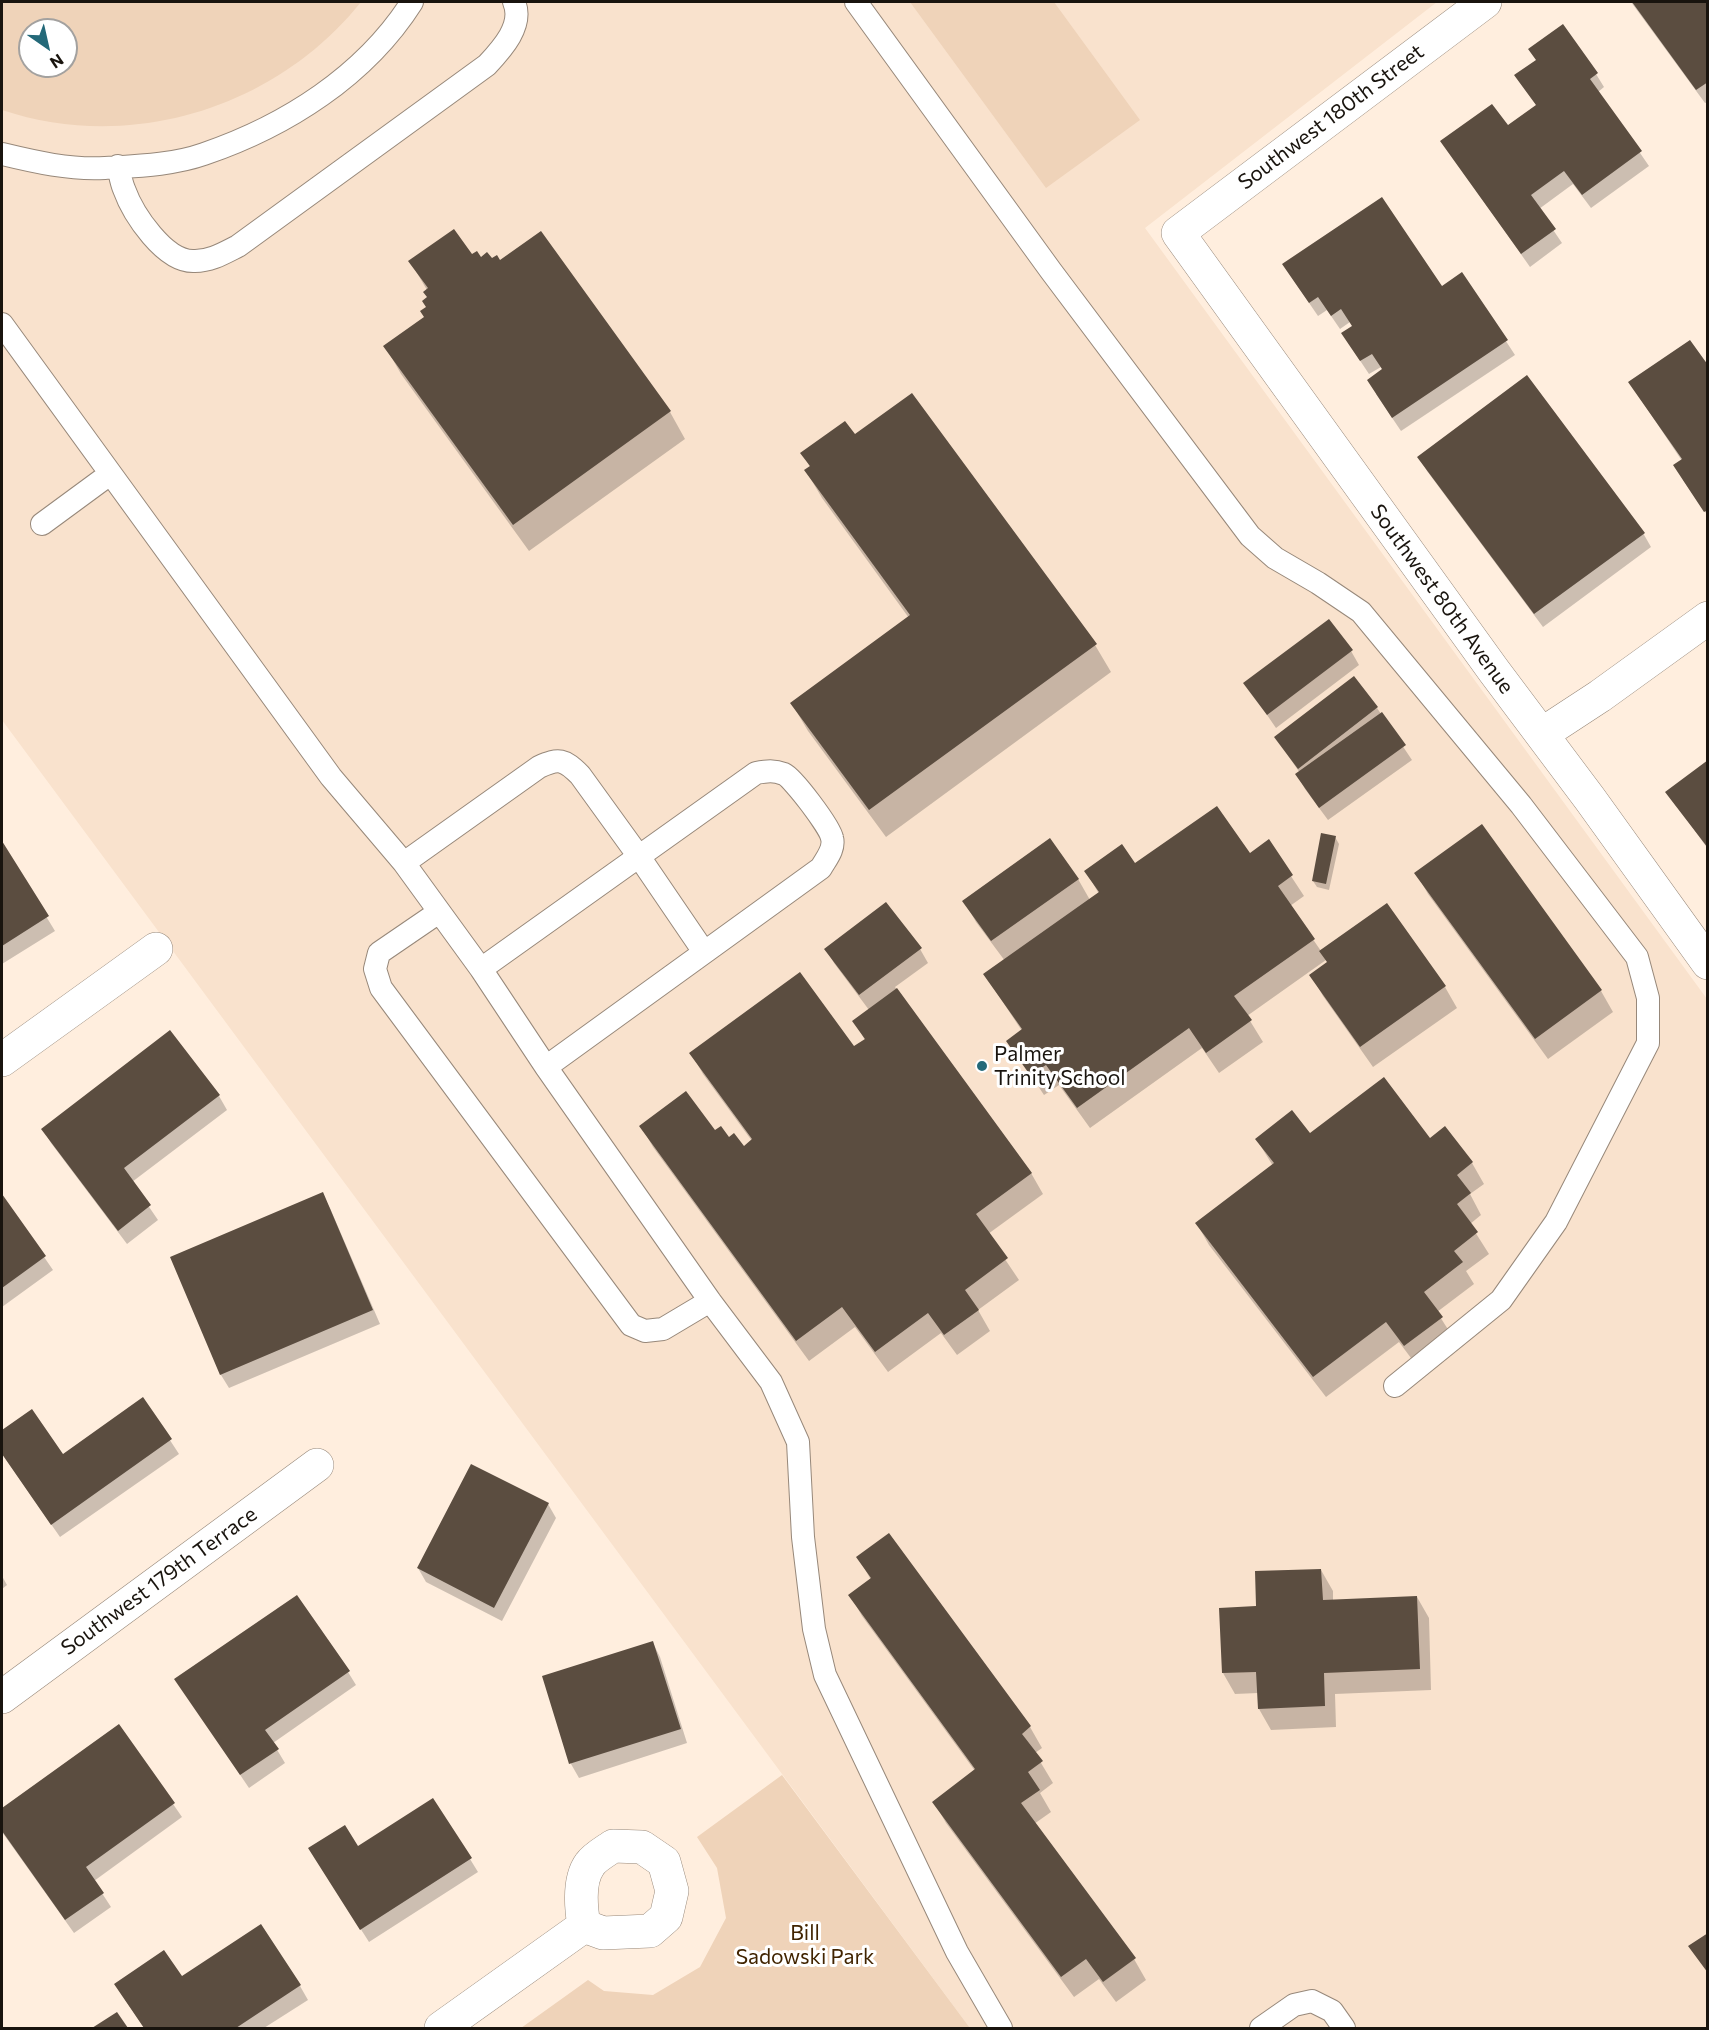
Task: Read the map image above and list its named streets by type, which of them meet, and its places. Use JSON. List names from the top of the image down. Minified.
{"streets":{"street":["Southwest 180th Street","Southwest 80th Avenue","Southwest 179th Terrace"]},"crossings":[["Southwest 180th Street","Southwest 80th Avenue"]],"parks":["Bill Sadowski Park"],"places":["Palmer Trinity School"],"north":"bottom right"}
